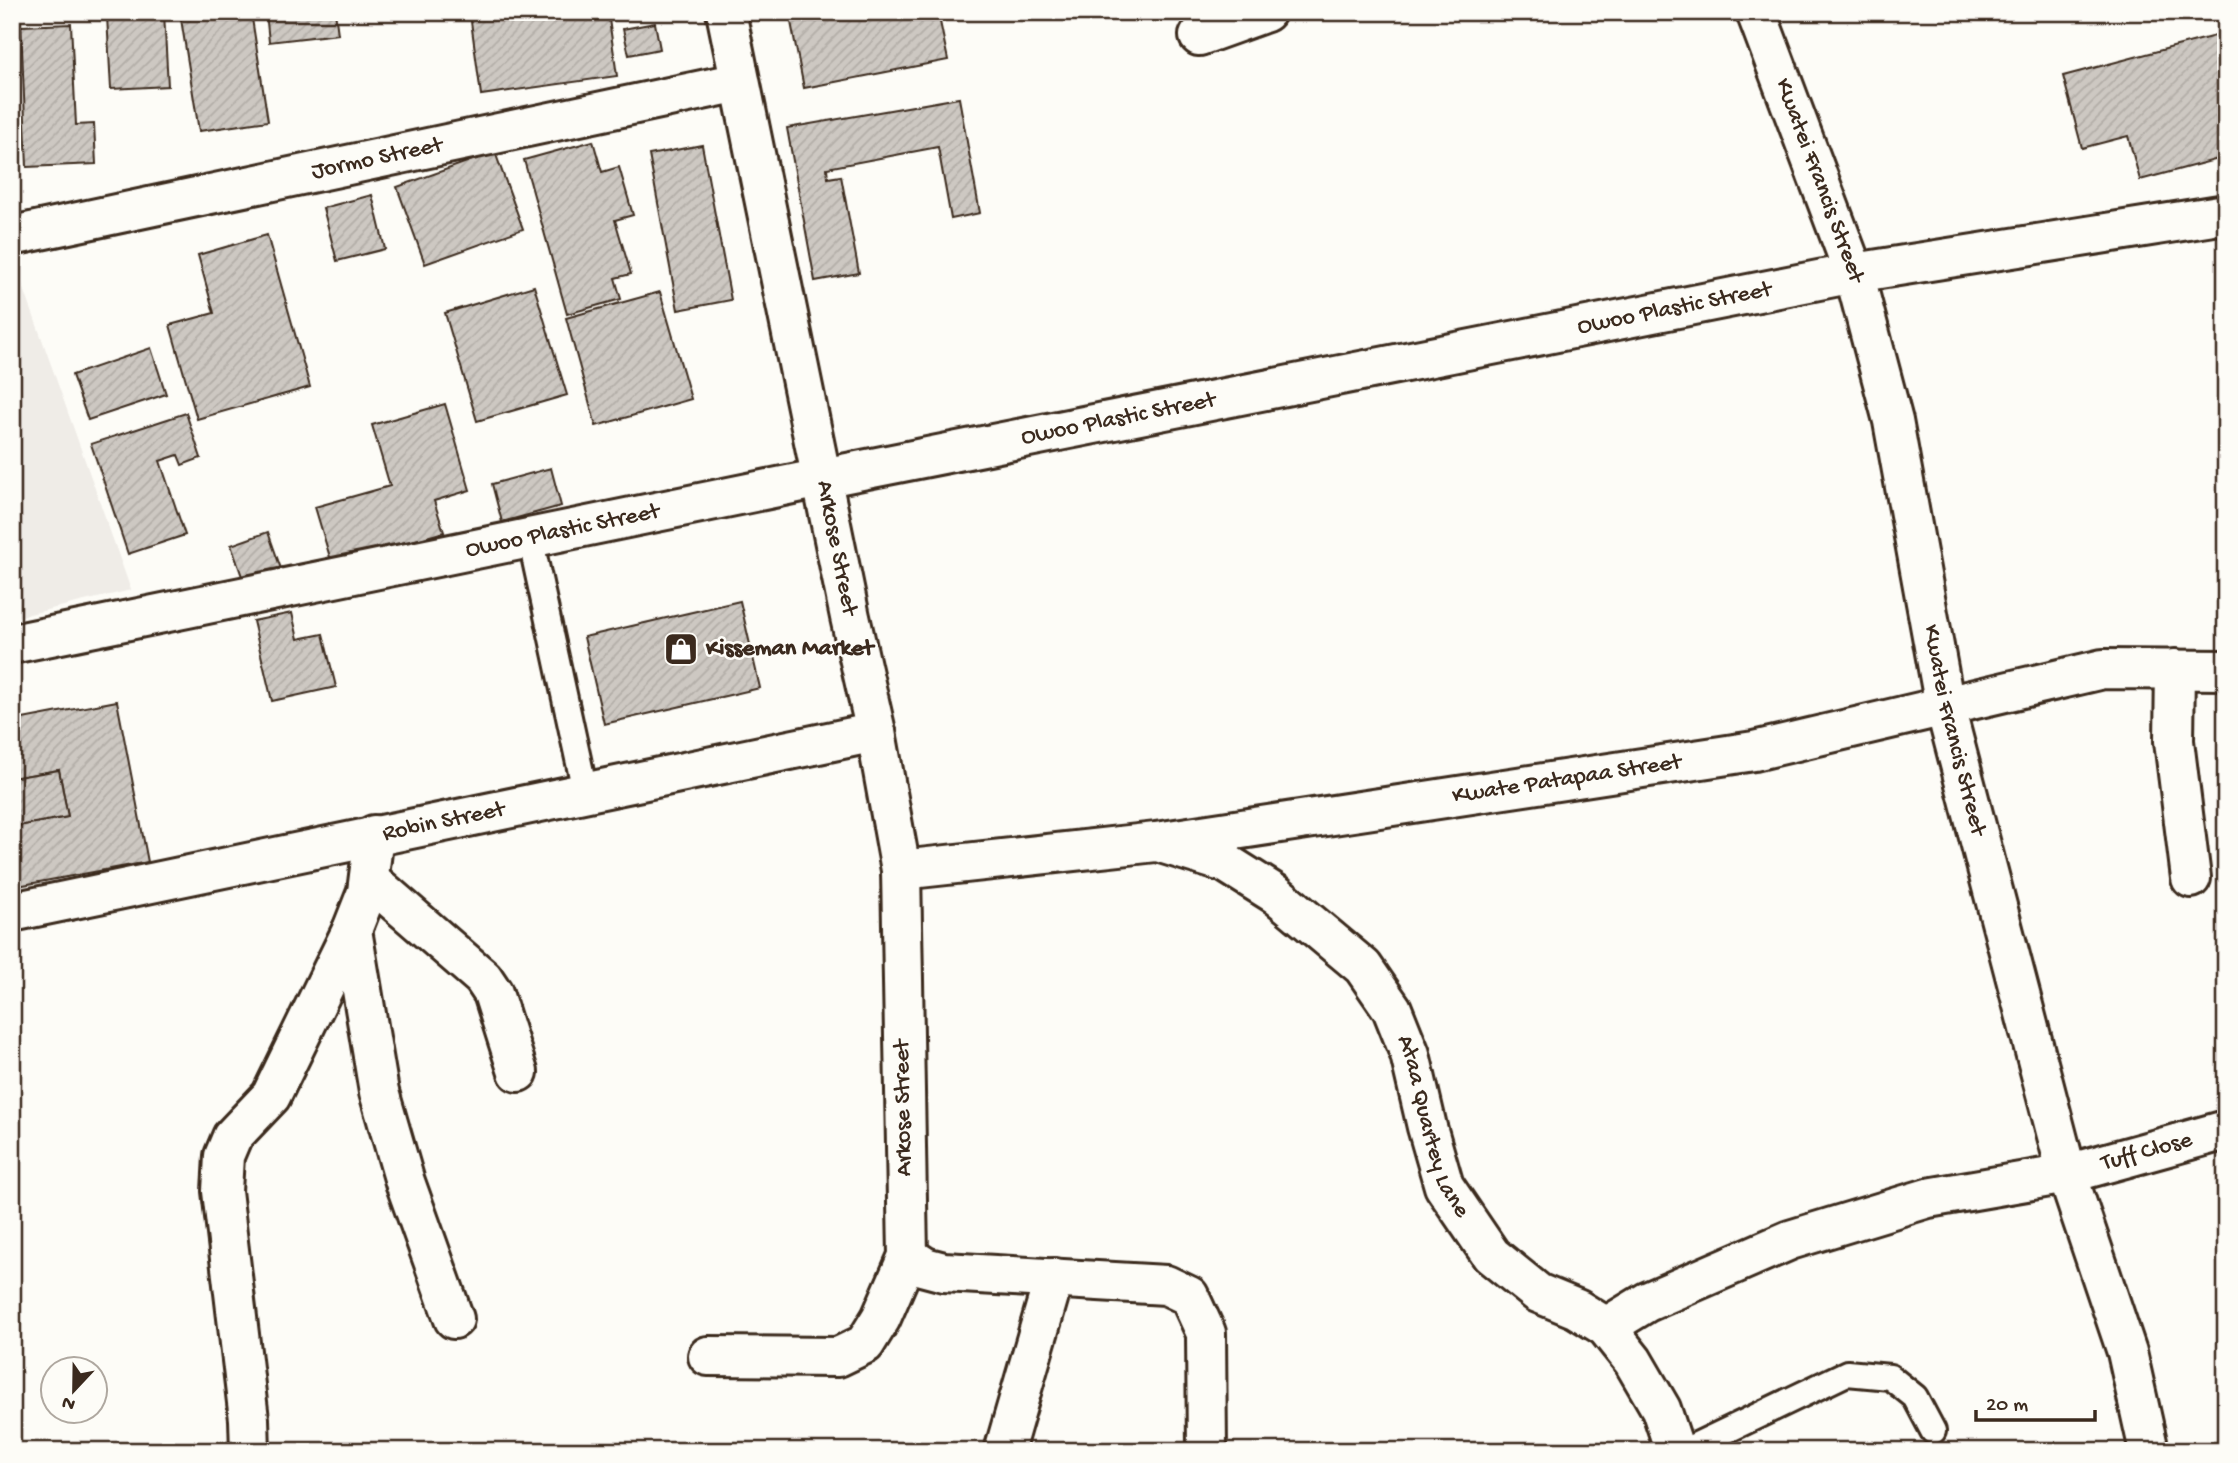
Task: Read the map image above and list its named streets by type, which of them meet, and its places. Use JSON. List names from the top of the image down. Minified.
{"streets":{"street":["Jormo Street","Kwatei Francis Street","Owoo Plastic Street","Arkose Street","Kwate Patapaa Street","Robin Street","Ataa Quartey Lane","Tuff Close"]},"crossings":[["Jormo Street","Arkose Street"],["Kwatei Francis Street","Owoo Plastic Street"],["Kwatei Francis Street","Kwate Patapaa Street"],["Kwatei Francis Street","Tuff Close"],["Owoo Plastic Street","Arkose Street"],["Arkose Street","Kwate Patapaa Street"],["Arkose Street","Robin Street"],["Kwate Patapaa Street","Ataa Quartey Lane"],["Ataa Quartey Lane","Tuff Close"]],"places":{"shop":["Kisseman Market"]},"scale_bar":"20 m","north":"bottom"}
